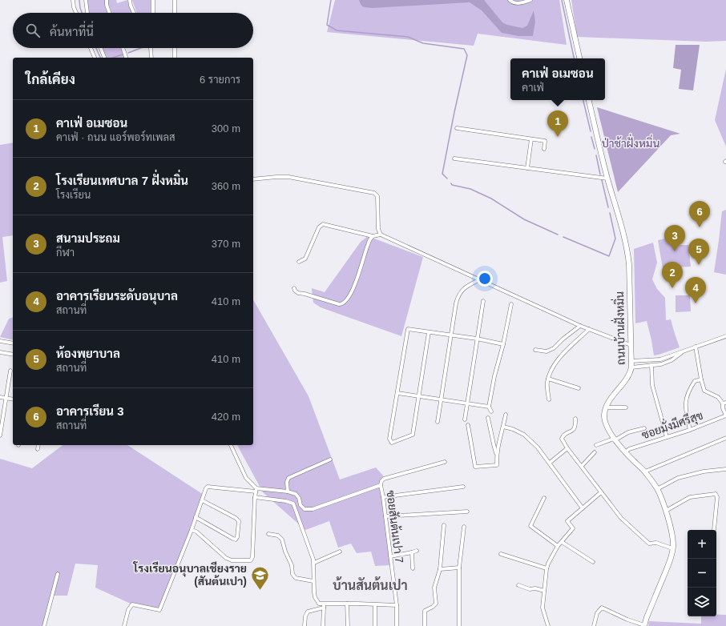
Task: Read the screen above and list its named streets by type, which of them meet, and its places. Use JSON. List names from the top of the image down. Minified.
{"streets":{"street":["ถนนบ้านฝั่งหมิ่น","ซอยมั่งมีศรีสุข","ซอยสันต้นเปา 7"]},"districts":["บ้านสันต้นเปา"],"parks":["ป่าช้าฝั่งหมิ่น"],"places":{"school or university":["โรงเรียนอนุบาลเชียงราย (สันต้นเปา)"]},"page":{"search":"ค้นหาที่นี่","heading":["ใกล้เคียง","6 รายการ"],"popup":["คาเฟ่ อเมซอน","คาเฟ่"],"list":[{"mark":"1","name":"คาเฟ่ อเมซอน","note":"คาเฟ่ · ถนน แอร์พอร์ทเพลส","value":"300 m"},{"mark":"2","name":"โรงเรียนเทศบาล 7 ฝั่งหมิ่น","note":"โรงเรียน","value":"360 m"},{"mark":"3","name":"สนามประถม","note":"กีฬา","value":"370 m"},{"mark":"4","name":"อาคารเรียนระดับอนุบาล","note":"สถานที่","value":"410 m"},{"mark":"5","name":"ห้องพยาบาล","note":"สถานที่","value":"410 m"},{"mark":"6","name":"อาคารเรียน 3","note":"สถานที่","value":"420 m"}],"pins":["1","6","3","5","2","4"],"map_buttons":["+","−"]}}
